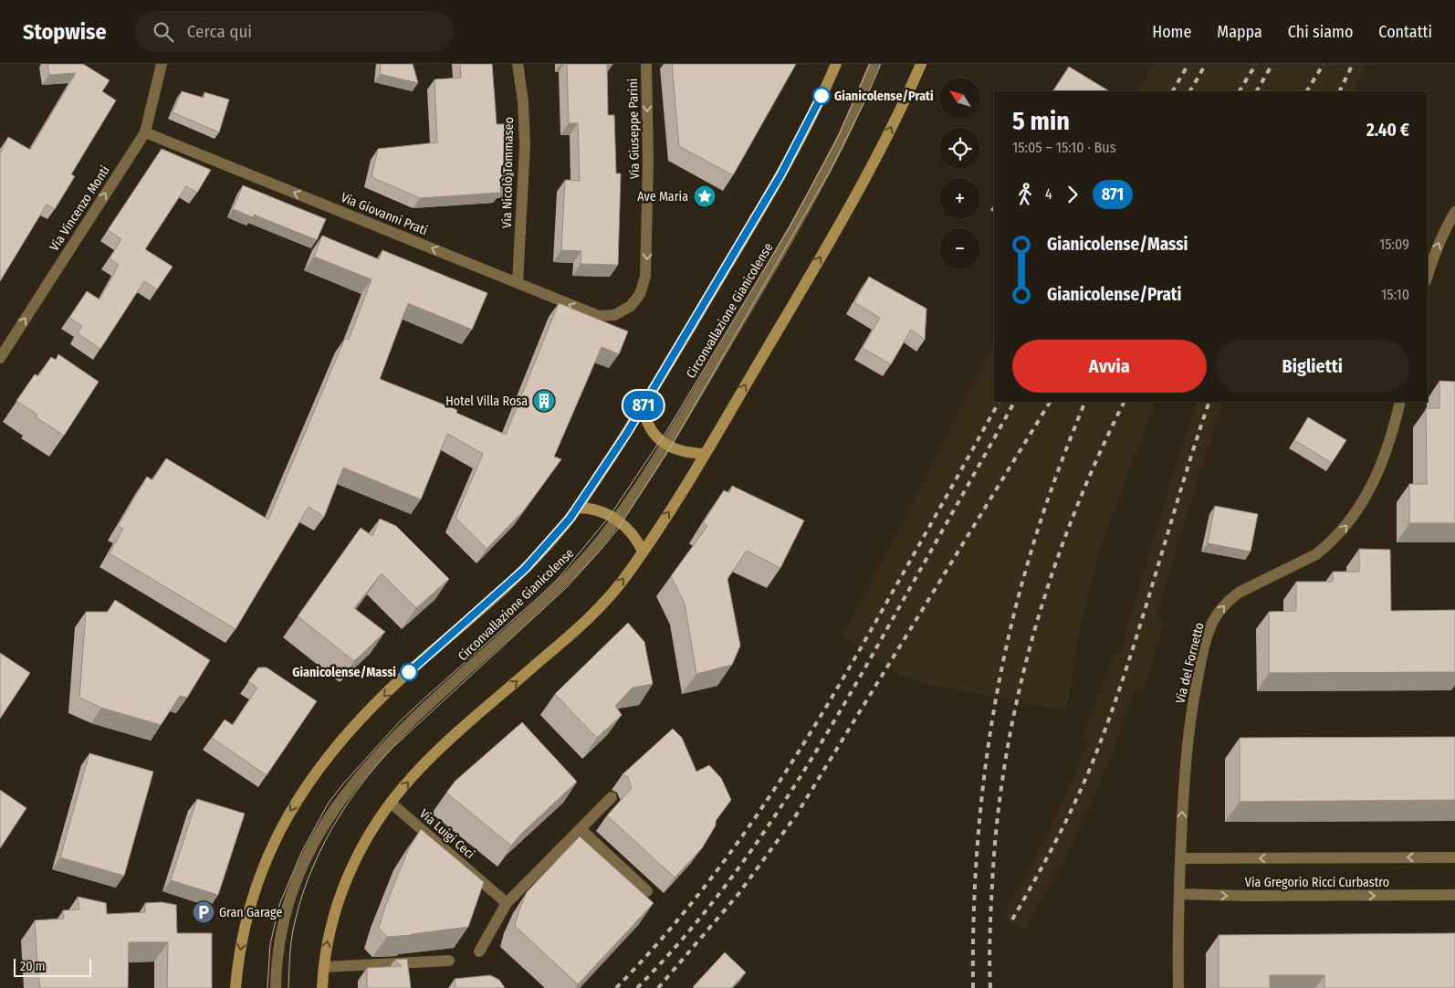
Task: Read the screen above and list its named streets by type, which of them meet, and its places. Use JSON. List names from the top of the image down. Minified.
{"streets":{"main road":["Circonvallazione Gianicolense"],"street":["Via Giuseppe Parini","Via Nicolò Tommaseo","Via Vincenzo Monti","Via Giovanni Prati","Via del Fornetto","Via Luigi Ceci","Via Gregorio Ricci Curbastro"]},"crossings":[["Via Giuseppe Parini","Via Giovanni Prati"],["Via Nicolò Tommaseo","Via Giovanni Prati"],["Via Vincenzo Monti","Via Giovanni Prati"],["Via del Fornetto","Via Gregorio Ricci Curbastro"]],"one_way":["Via Giuseppe Parini","Via Vincenzo Monti","Via Giovanni Prati","Via del Fornetto"],"places":{"other":["Gianicolense/Prati","Gianicolense/Massi"],"place":["Ave Maria"],"building":["Hotel Villa Rosa"],"parking":["Gran Garage"]},"lines":["bus line 871"],"scale_bar":"20 m","north":"top left","page":{"header":"Stopwise","search":"Cerca qui","nav":["Home","Mappa","Chi siamo","Contatti"],"on_map":"871","map_buttons":["+","−"],"heading":["5 min","15:05 – 15:10 · Bus","2.40 €"],"legs":["4","871"],"list":[{"name":"Gianicolense/Massi","value":"15:09"},{"name":"Gianicolense/Prati","value":"15:10"}],"buttons":["Avvia","Biglietti"],"scale":"20 m"}}
